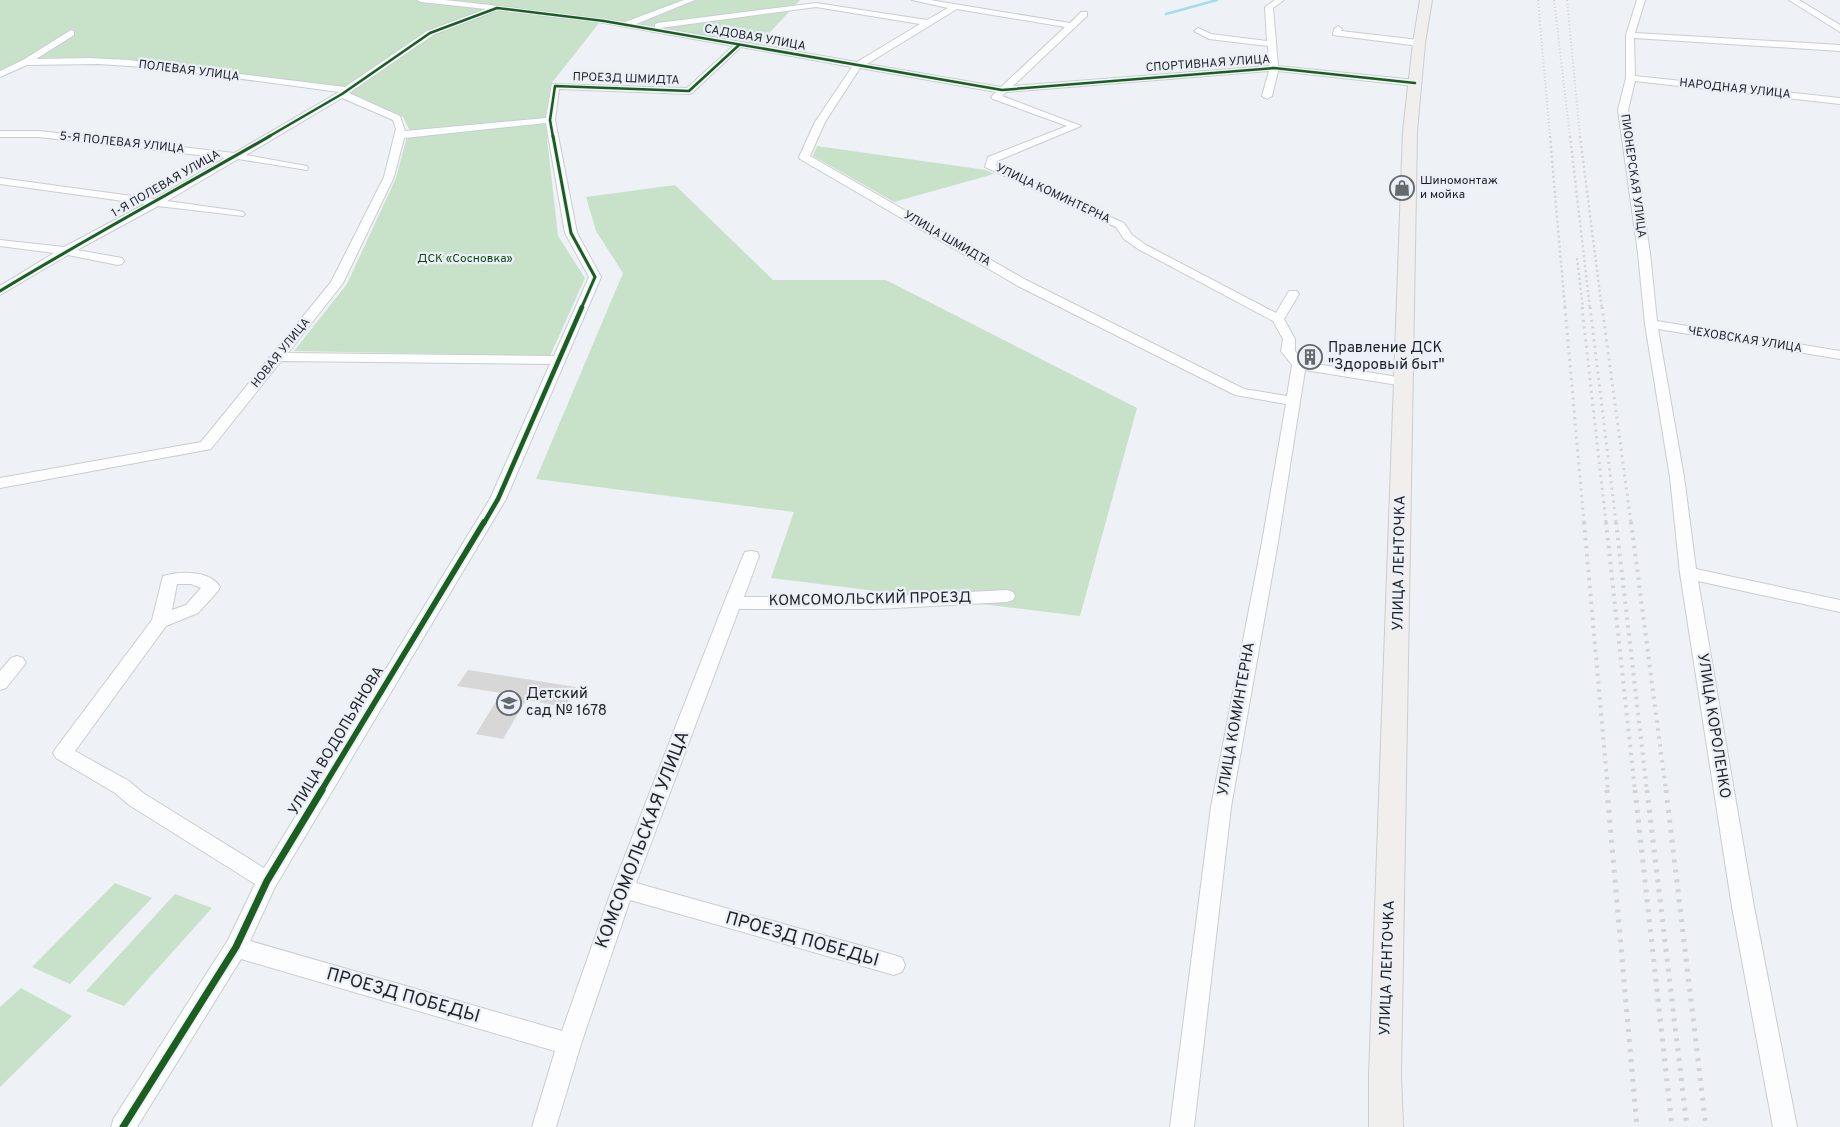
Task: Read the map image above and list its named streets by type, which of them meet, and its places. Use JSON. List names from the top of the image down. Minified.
{"streets":{"main road":["УЛИЦА ЛЕНТОЧКА"],"street":["САДОВАЯ УЛИЦА","СПОРТИВНАЯ УЛИЦА","ПОЛЕВАЯ УЛИЦА","ПРОЕЗД ШМИДТА","НАРОДНАЯ УЛИЦА","5-Я ПОЛЕВАЯ УЛИЦА","ПИОНЕРСКАЯ УЛИЦА","1-Я ПОЛЕВАЯ УЛИЦА","УЛИЦА КОМИНТЕРНА","УЛИЦА ШМИДТА","ЧЕХОВСКАЯ УЛИЦА","НОВАЯ УЛИЦА","КОМСОМОЛЬСКИЙ ПРОЕЗД","УЛИЦА КОРОЛЕНКО","УЛИЦА ВОДОПЬЯНОВА","КОМСОМОЛЬСКАЯ УЛИЦА","ПРОЕЗД ПОБЕДЫ"]},"crossings":[["САДОВАЯ УЛИЦА","СПОРТИВНАЯ УЛИЦА"],["САДОВАЯ УЛИЦА","ПРОЕЗД ШМИДТА"],["САДОВАЯ УЛИЦА","1-Я ПОЛЕВАЯ УЛИЦА"],["САДОВАЯ УЛИЦА","УЛИЦА КОМИНТЕРНА"],["САДОВАЯ УЛИЦА","УЛИЦА ШМИДТА"],["СПОРТИВНАЯ УЛИЦА","УЛИЦА КОМИНТЕРНА"],["СПОРТИВНАЯ УЛИЦА","УЛИЦА ЛЕНТОЧКА"],["ПОЛЕВАЯ УЛИЦА","1-Я ПОЛЕВАЯ УЛИЦА"],["ПРОЕЗД ШМИДТА","УЛИЦА ВОДОПЬЯНОВА"],["НАРОДНАЯ УЛИЦА","ПИОНЕРСКАЯ УЛИЦА"],["5-Я ПОЛЕВАЯ УЛИЦА","1-Я ПОЛЕВАЯ УЛИЦА"],["ПИОНЕРСКАЯ УЛИЦА","ЧЕХОВСКАЯ УЛИЦА"],["ПИОНЕРСКАЯ УЛИЦА","УЛИЦА КОРОЛЕНКО"],["УЛИЦА КОМИНТЕРНА","УЛИЦА ШМИДТА"],["ЧЕХОВСКАЯ УЛИЦА","УЛИЦА КОРОЛЕНКО"],["КОМСОМОЛЬСКИЙ ПРОЕЗД","КОМСОМОЛЬСКАЯ УЛИЦА"],["УЛИЦА ВОДОПЬЯНОВА","ПРОЕЗД ПОБЕДЫ"],["КОМСОМОЛЬСКАЯ УЛИЦА","ПРОЕЗД ПОБЕДЫ"]],"parks":["ДСК «Сосновка»"],"places":{"shop":["Шиномонтаж и мойка"],"building":["Правление ДСК \"Здоровый быт\""],"school or university":["Детский сад № 1678"]}}
